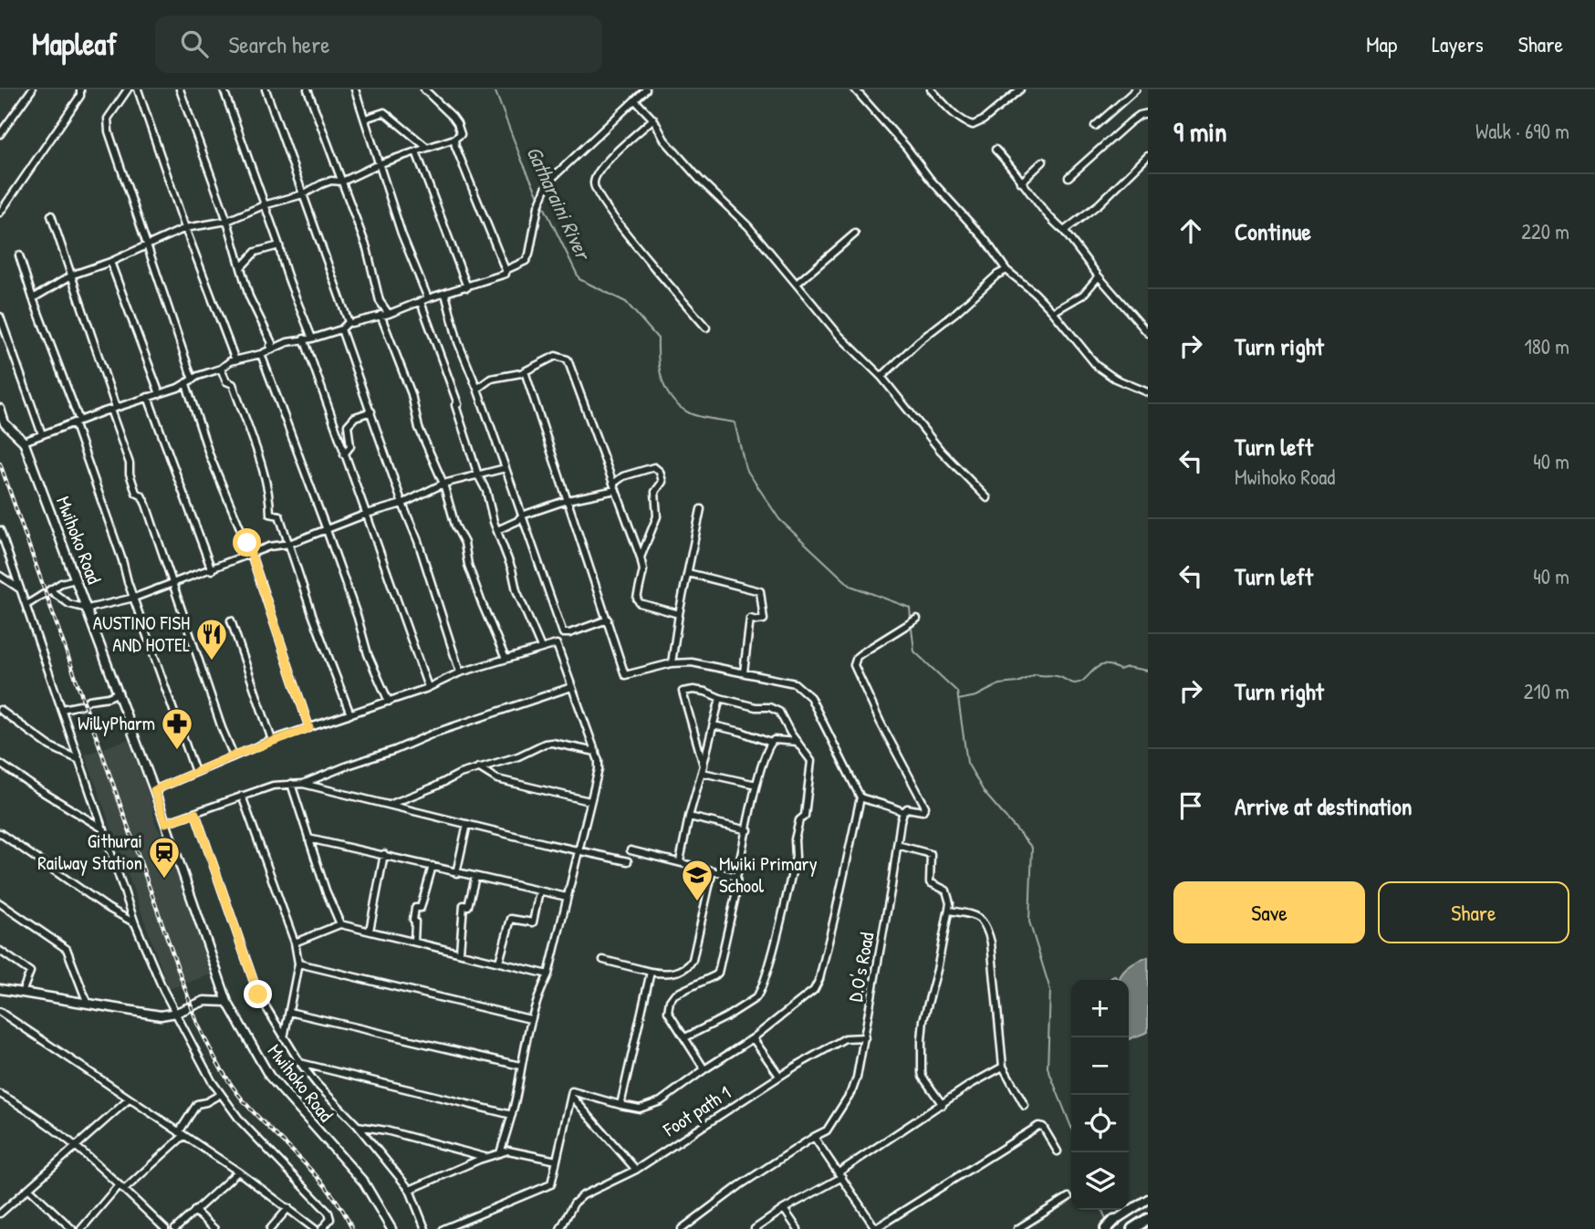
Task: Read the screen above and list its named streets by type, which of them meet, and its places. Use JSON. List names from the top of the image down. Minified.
{"streets":{"street":["Mwihoko Road","D.O's Road","Foot path 1"]},"crossings":[["D.O's Road","Foot path 1"]],"water":["Gatharaini River"],"places":{"restaurant":["AUSTINO FISH AND HOTEL"],"pharmacy":["WillyPharm"],"station":["Githurai Railway Station"],"school or university":["Mwiki Primary School"]},"page":{"header":"Mapleaf","search":"Search here","nav":["Map","Layers","Share"],"heading":["9 min","Walk · 690 m"],"list":[["Continue","220 m"],["Turn right","180 m"],["Turn left","Mwihoko Road","40 m"],["Turn left","40 m"],["Turn right","210 m"],"Arrive at destination"],"buttons":["Save","Share"],"map_buttons":["+","−"]}}
